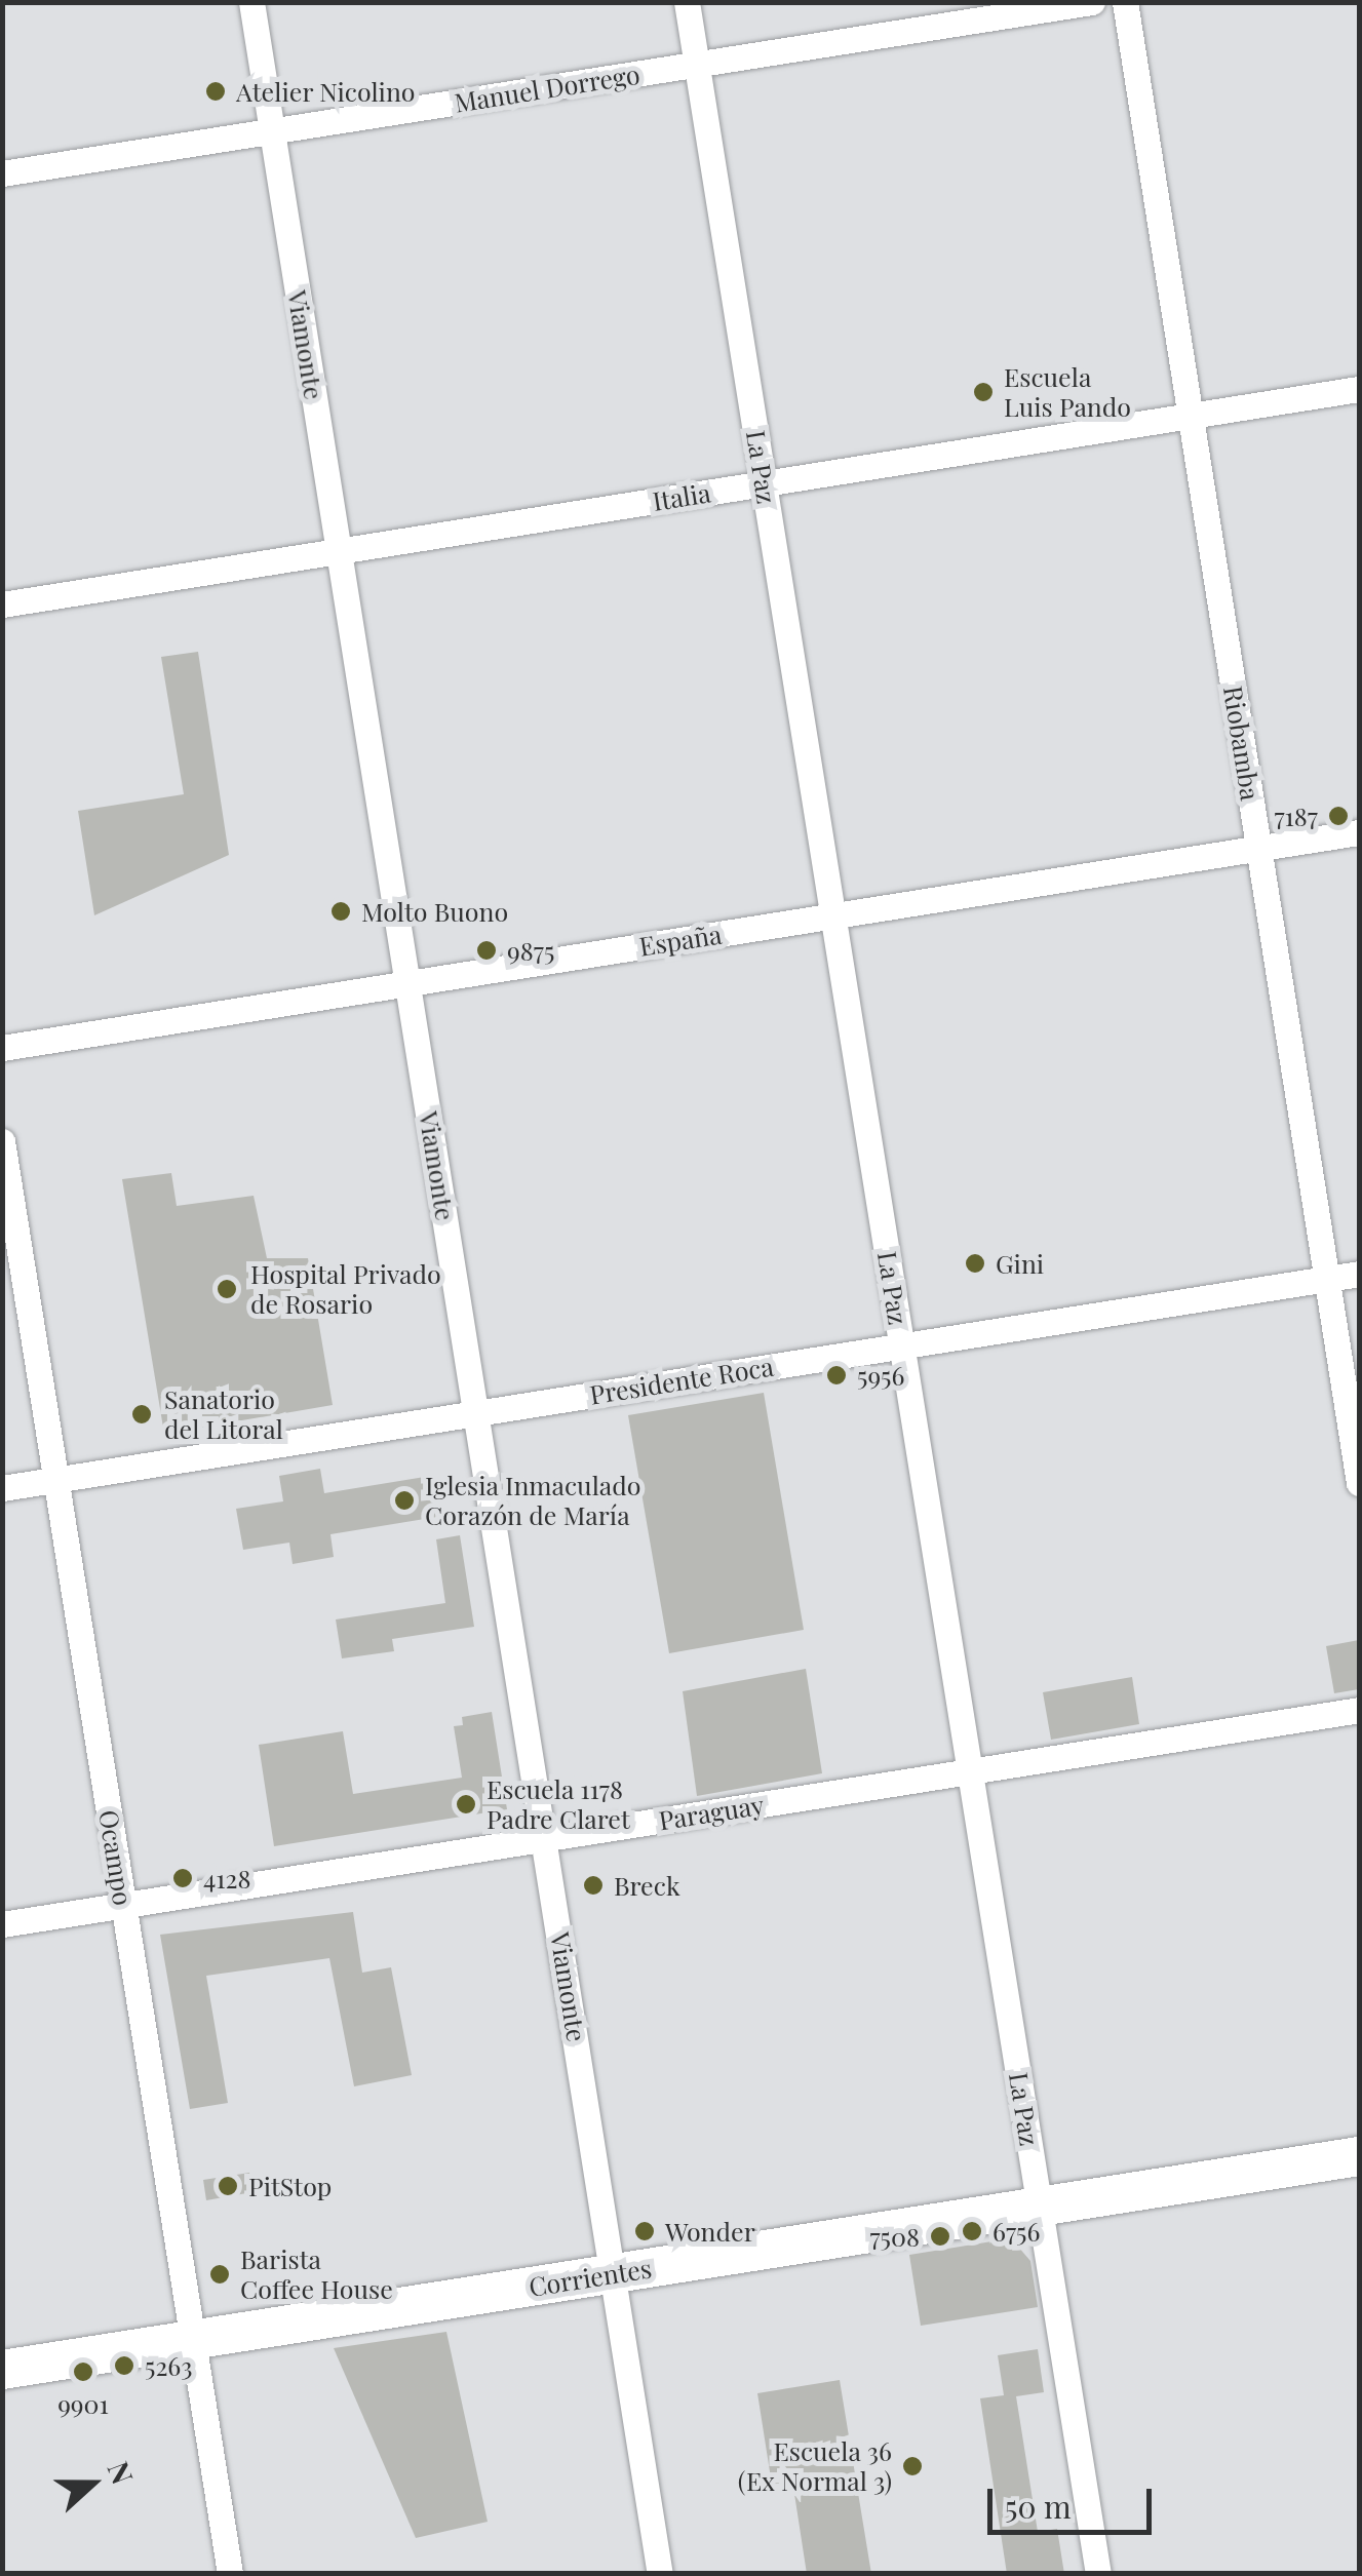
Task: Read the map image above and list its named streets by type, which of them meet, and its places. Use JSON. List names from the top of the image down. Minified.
{"streets":{"main road":["Corrientes"],"street":["Manuel Dorrego","Viamonte","La Paz","Italia","Riobamba","España","Presidente Roca","Paraguay","Ocampo"]},"crossings":[["Manuel Dorrego","Viamonte"],["Manuel Dorrego","La Paz"],["Viamonte","Italia"],["Viamonte","España"],["Viamonte","Presidente Roca"],["Viamonte","Paraguay"],["Viamonte","Corrientes"],["La Paz","Italia"],["La Paz","España"],["La Paz","Presidente Roca"],["La Paz","Paraguay"],["La Paz","Corrientes"],["Italia","Riobamba"],["Riobamba","España"],["Riobamba","Presidente Roca"],["Presidente Roca","Ocampo"],["Paraguay","Ocampo"],["Ocampo","Corrientes"]],"places":["Atelier Nicolino","Escuela Luis Pando","7187","Molto Buono","9875","Gini","Hospital Privado de Rosario","5956","Sanatorio del Litoral","Iglesia Inmaculado Corazón de María","Escuela 1178 Padre Claret","4128","Breck","PitStop","Wonder","6756","7508","Barista Coffee House","5263","9901","Escuela 36 (Ex Normal 3)"],"scale_bar":"50 m","north":"right"}
